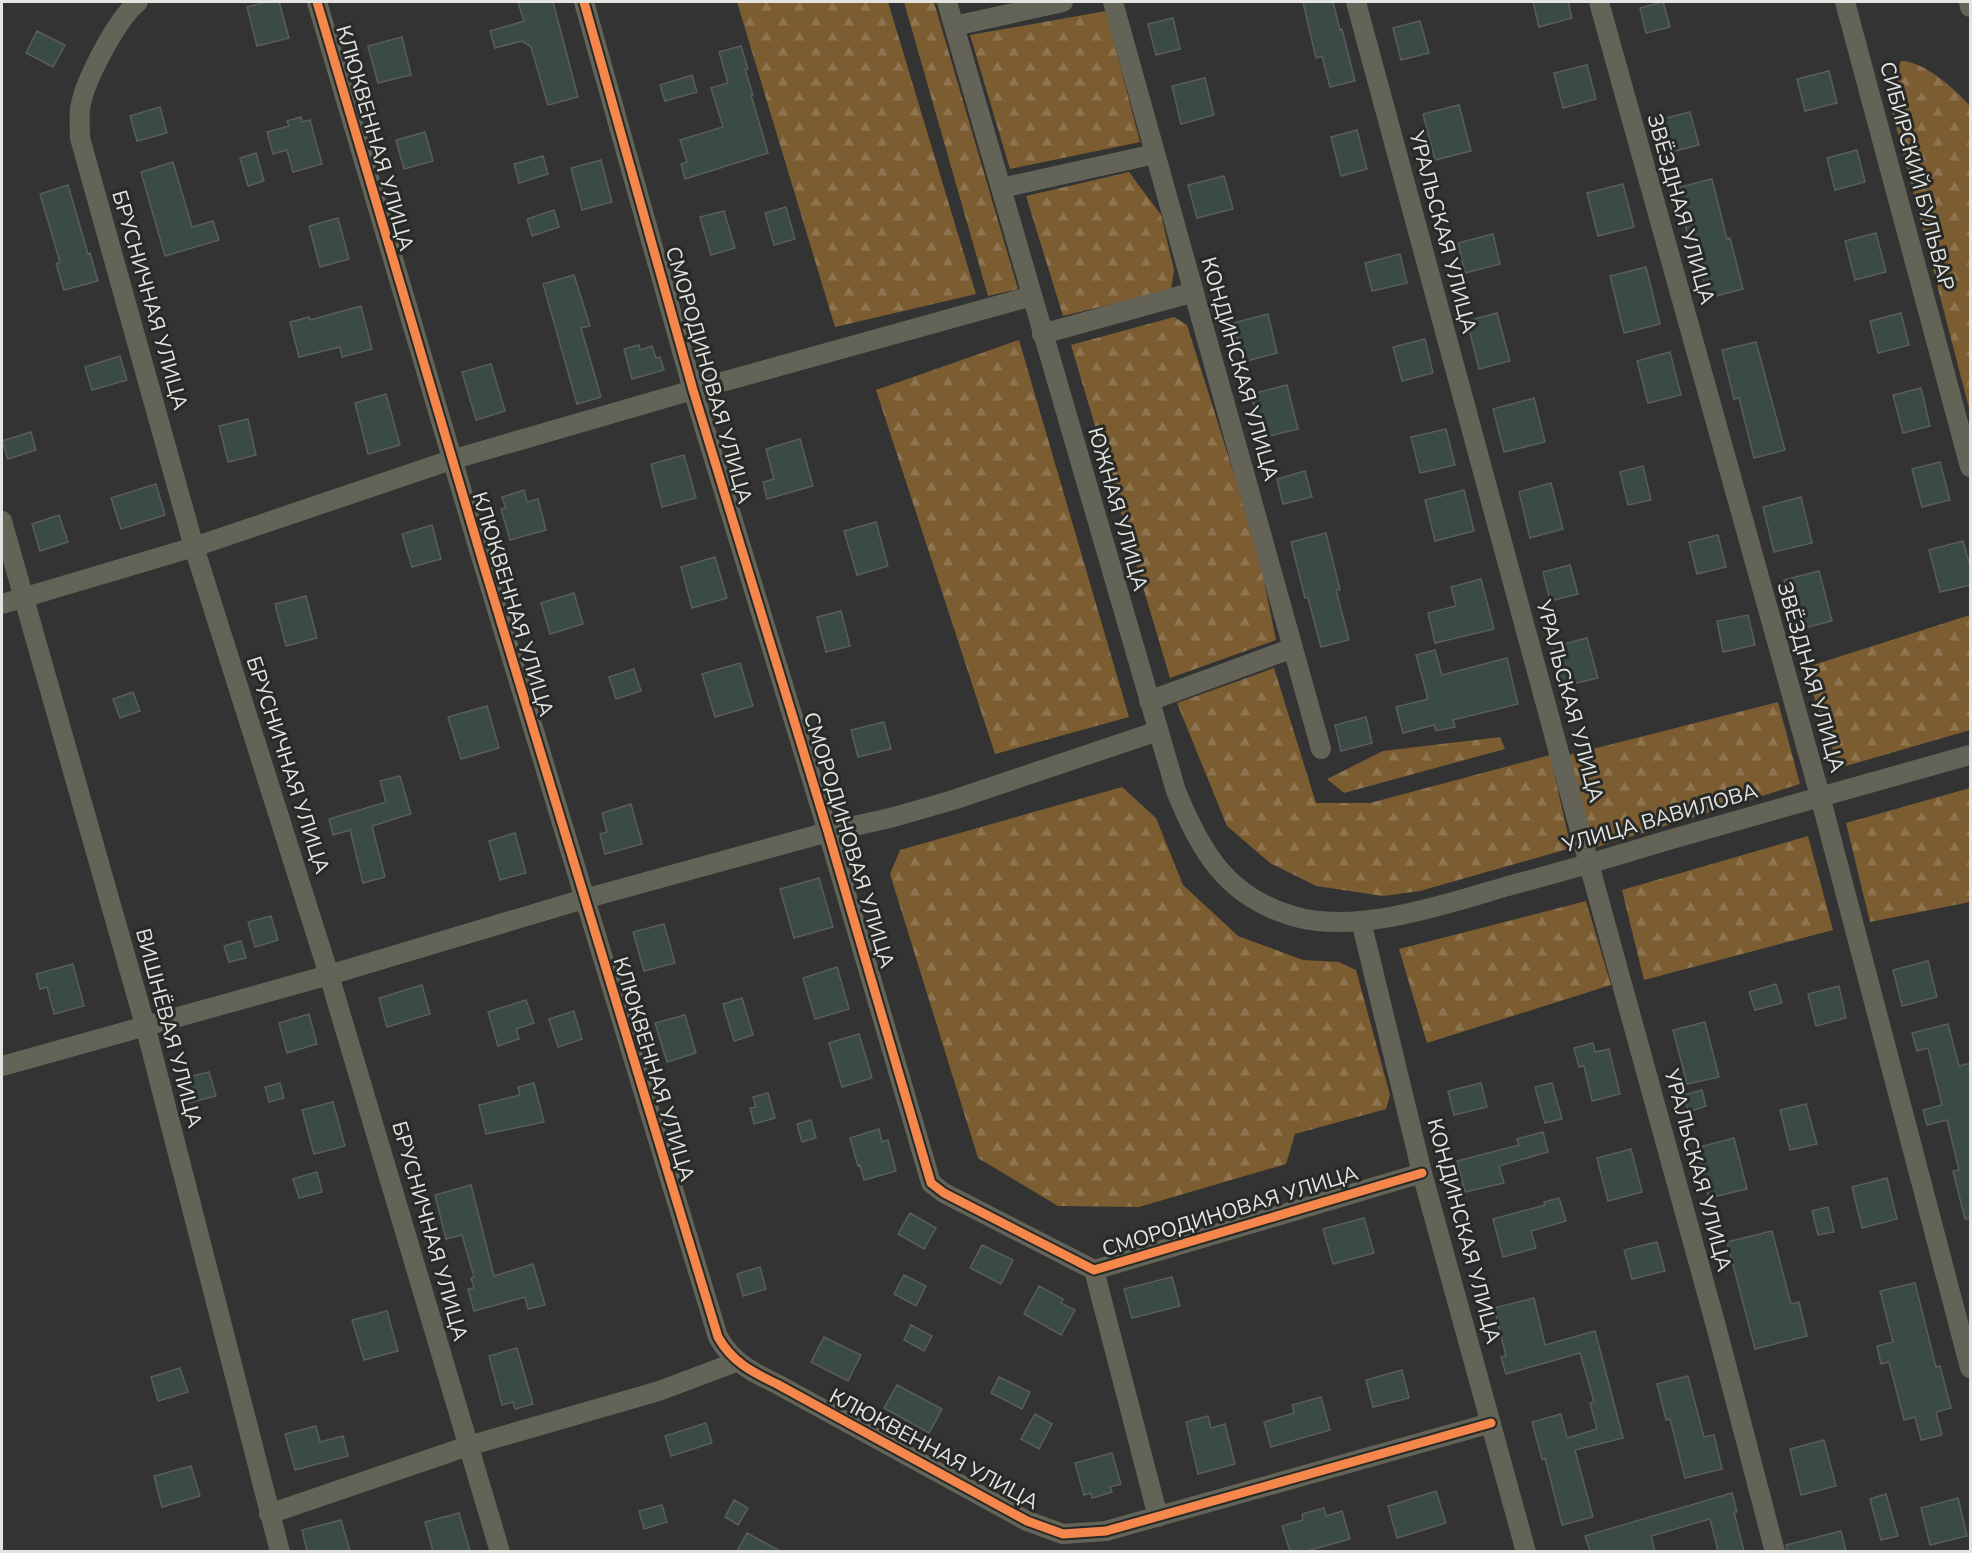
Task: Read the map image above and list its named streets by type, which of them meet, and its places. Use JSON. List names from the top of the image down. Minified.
{"streets":{"street":["КЛЮКВЕННАЯ УЛИЦА","СИБИРСКИЙ БУЛЬВАР","ЗВЁЗДНАЯ УЛИЦА","УРАЛЬСКАЯ УЛИЦА","БРУСНИЧНАЯ УЛИЦА","КОНДИНСКАЯ УЛИЦА","СМОРОДИНОВАЯ УЛИЦА","ЮЖНАЯ УЛИЦА","УЛИЦА ВАВИЛОВА","ВИШНЁВАЯ УЛИЦА"]},"crossings":[["КЛЮКВЕННАЯ УЛИЦА","КОНДИНСКАЯ УЛИЦА"],["ЗВЁЗДНАЯ УЛИЦА","УЛИЦА ВАВИЛОВА"],["УРАЛЬСКАЯ УЛИЦА","УЛИЦА ВАВИЛОВА"],["КОНДИНСКАЯ УЛИЦА","СМОРОДИНОВАЯ УЛИЦА"],["КОНДИНСКАЯ УЛИЦА","ЮЖНАЯ УЛИЦА"],["КОНДИНСКАЯ УЛИЦА","УЛИЦА ВАВИЛОВА"],["ЮЖНАЯ УЛИЦА","УЛИЦА ВАВИЛОВА"]]}
